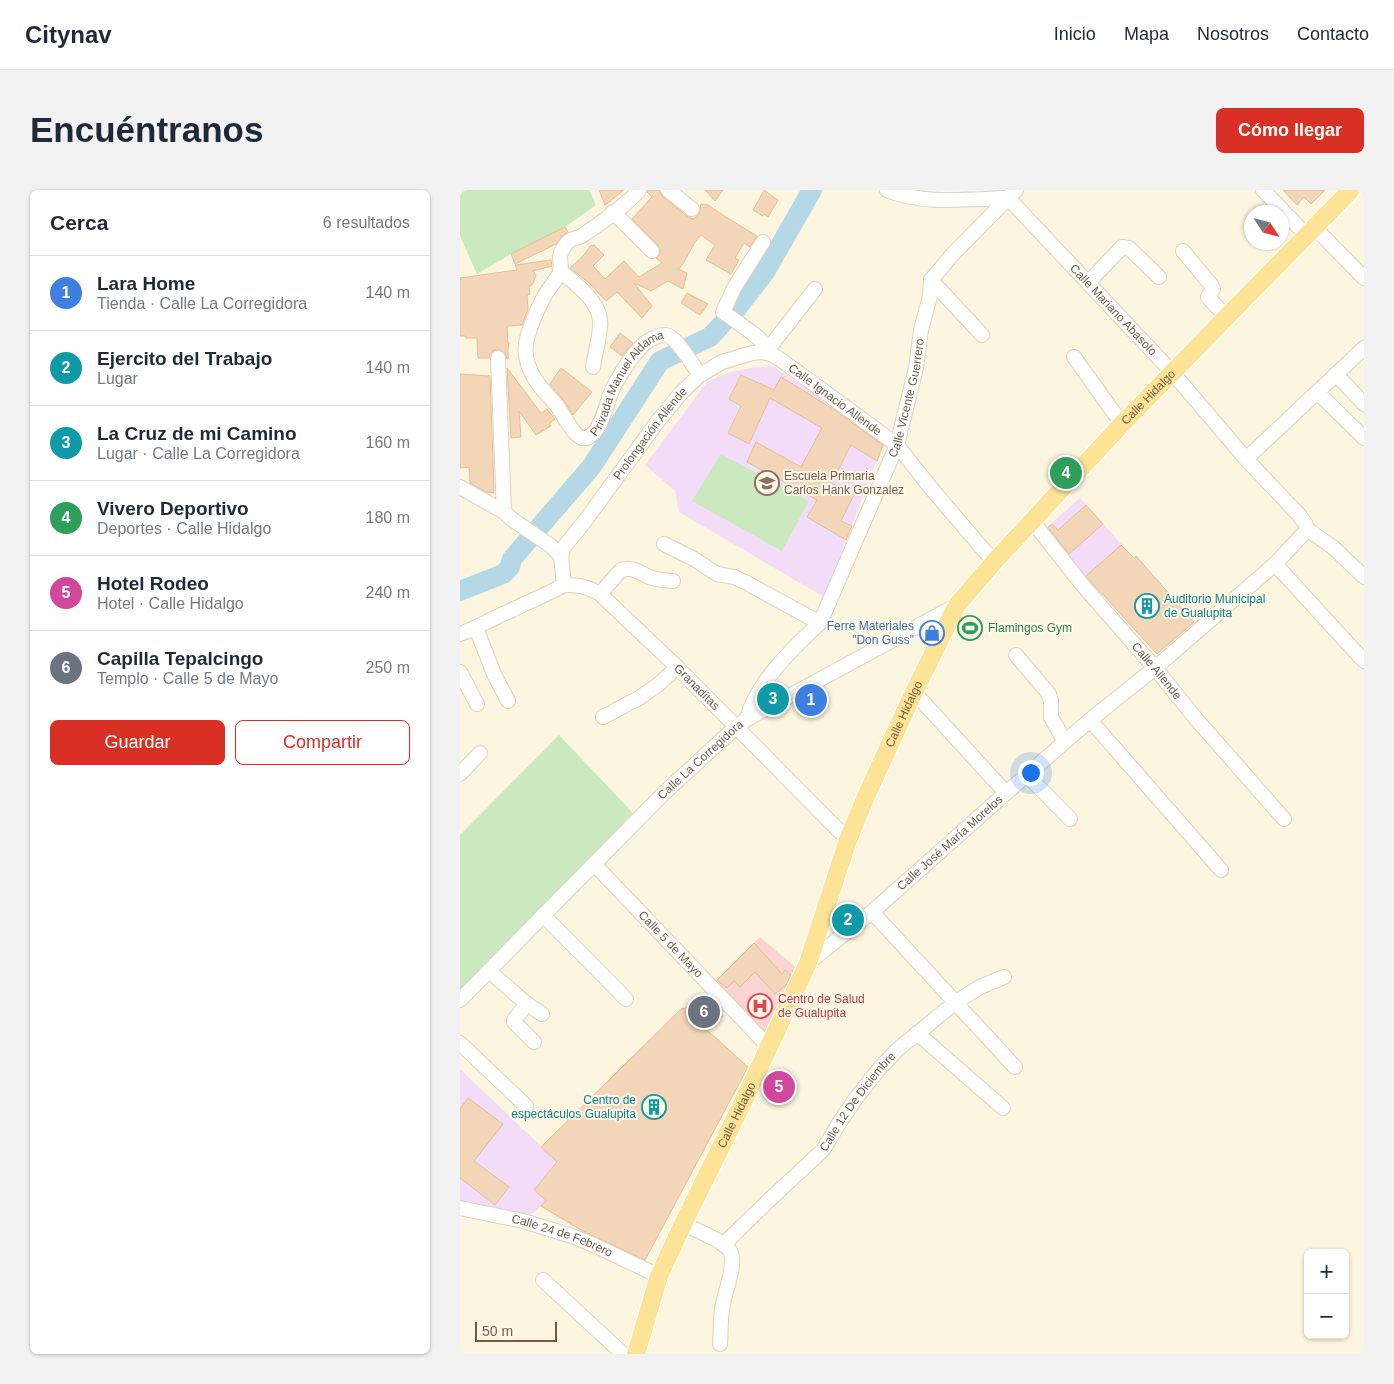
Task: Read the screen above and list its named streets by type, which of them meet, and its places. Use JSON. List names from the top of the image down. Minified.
{"streets":{"main road":["Calle Hidalgo"],"street":["Calle Mariano Abasolo","Privada Manuel Aldama","Calle Vicente Guerrero","Calle Ignacio Allende","Prolongación Allende","Calle Allende","Granaditas","Calle La Corregidora","Calle José María Morelos","Calle 5 de Mayo","Calle 12 De Diciembre","Calle 24 de Febrero"]},"crossings":[["Calle Mariano Abasolo","Calle Vicente Guerrero"],["Calle Mariano Abasolo","Calle Hidalgo"],["Calle Mariano Abasolo","Calle José María Morelos"],["Privada Manuel Aldama","Prolongación Allende"],["Calle Vicente Guerrero","Calle Ignacio Allende"],["Calle Vicente Guerrero","Granaditas"],["Calle Vicente Guerrero","Calle La Corregidora"],["Calle Hidalgo","Calle Ignacio Allende"],["Calle Hidalgo","Calle Allende"],["Calle Hidalgo","Granaditas"],["Calle Hidalgo","Calle La Corregidora"],["Calle Hidalgo","Calle José María Morelos"],["Calle Hidalgo","Calle 5 de Mayo"],["Calle Hidalgo","Calle 24 de Febrero"],["Calle Ignacio Allende","Prolongación Allende"],["Calle Allende","Calle José María Morelos"],["Granaditas","Calle La Corregidora"],["Calle La Corregidora","Calle 5 de Mayo"]],"places":{"school or university":["Escuela Primaria Carlos Hank Gonzalez"],"building":["Auditorio Municipal de Gualupita","Centro de espectáculos Gualupita"],"sports":["Flamingos Gym"],"shop":["Ferre Materiales \"Don Guss\""],"hospital":["Centro de Salud de Gualupita"]},"scale_bar":"50 m","north":"bottom right","page":{"header":"Citynav","nav":["Inicio","Mapa","Nosotros","Contacto"],"buttons":["Cómo llegar",["Guardar","Compartir"]],"title":"Encuéntranos","heading":["Cerca","6 resultados"],"list":[{"mark":"1","name":"Lara Home","note":"Tienda · Calle La Corregidora","value":"140 m"},{"mark":"2","name":"Ejercito del Trabajo","note":"Lugar","value":"140 m"},{"mark":"3","name":"La Cruz de mi Camino","note":"Lugar · Calle La Corregidora","value":"160 m"},{"mark":"4","name":"Vivero Deportivo","note":"Deportes · Calle Hidalgo","value":"180 m"},{"mark":"5","name":"Hotel Rodeo","note":"Hotel · Calle Hidalgo","value":"240 m"},{"mark":"6","name":"Capilla Tepalcingo","note":"Templo · Calle 5 de Mayo","value":"250 m"}],"pins":["4","3","1","2","6","5"],"map_buttons":["+","−"],"scale":"50 m"}}
